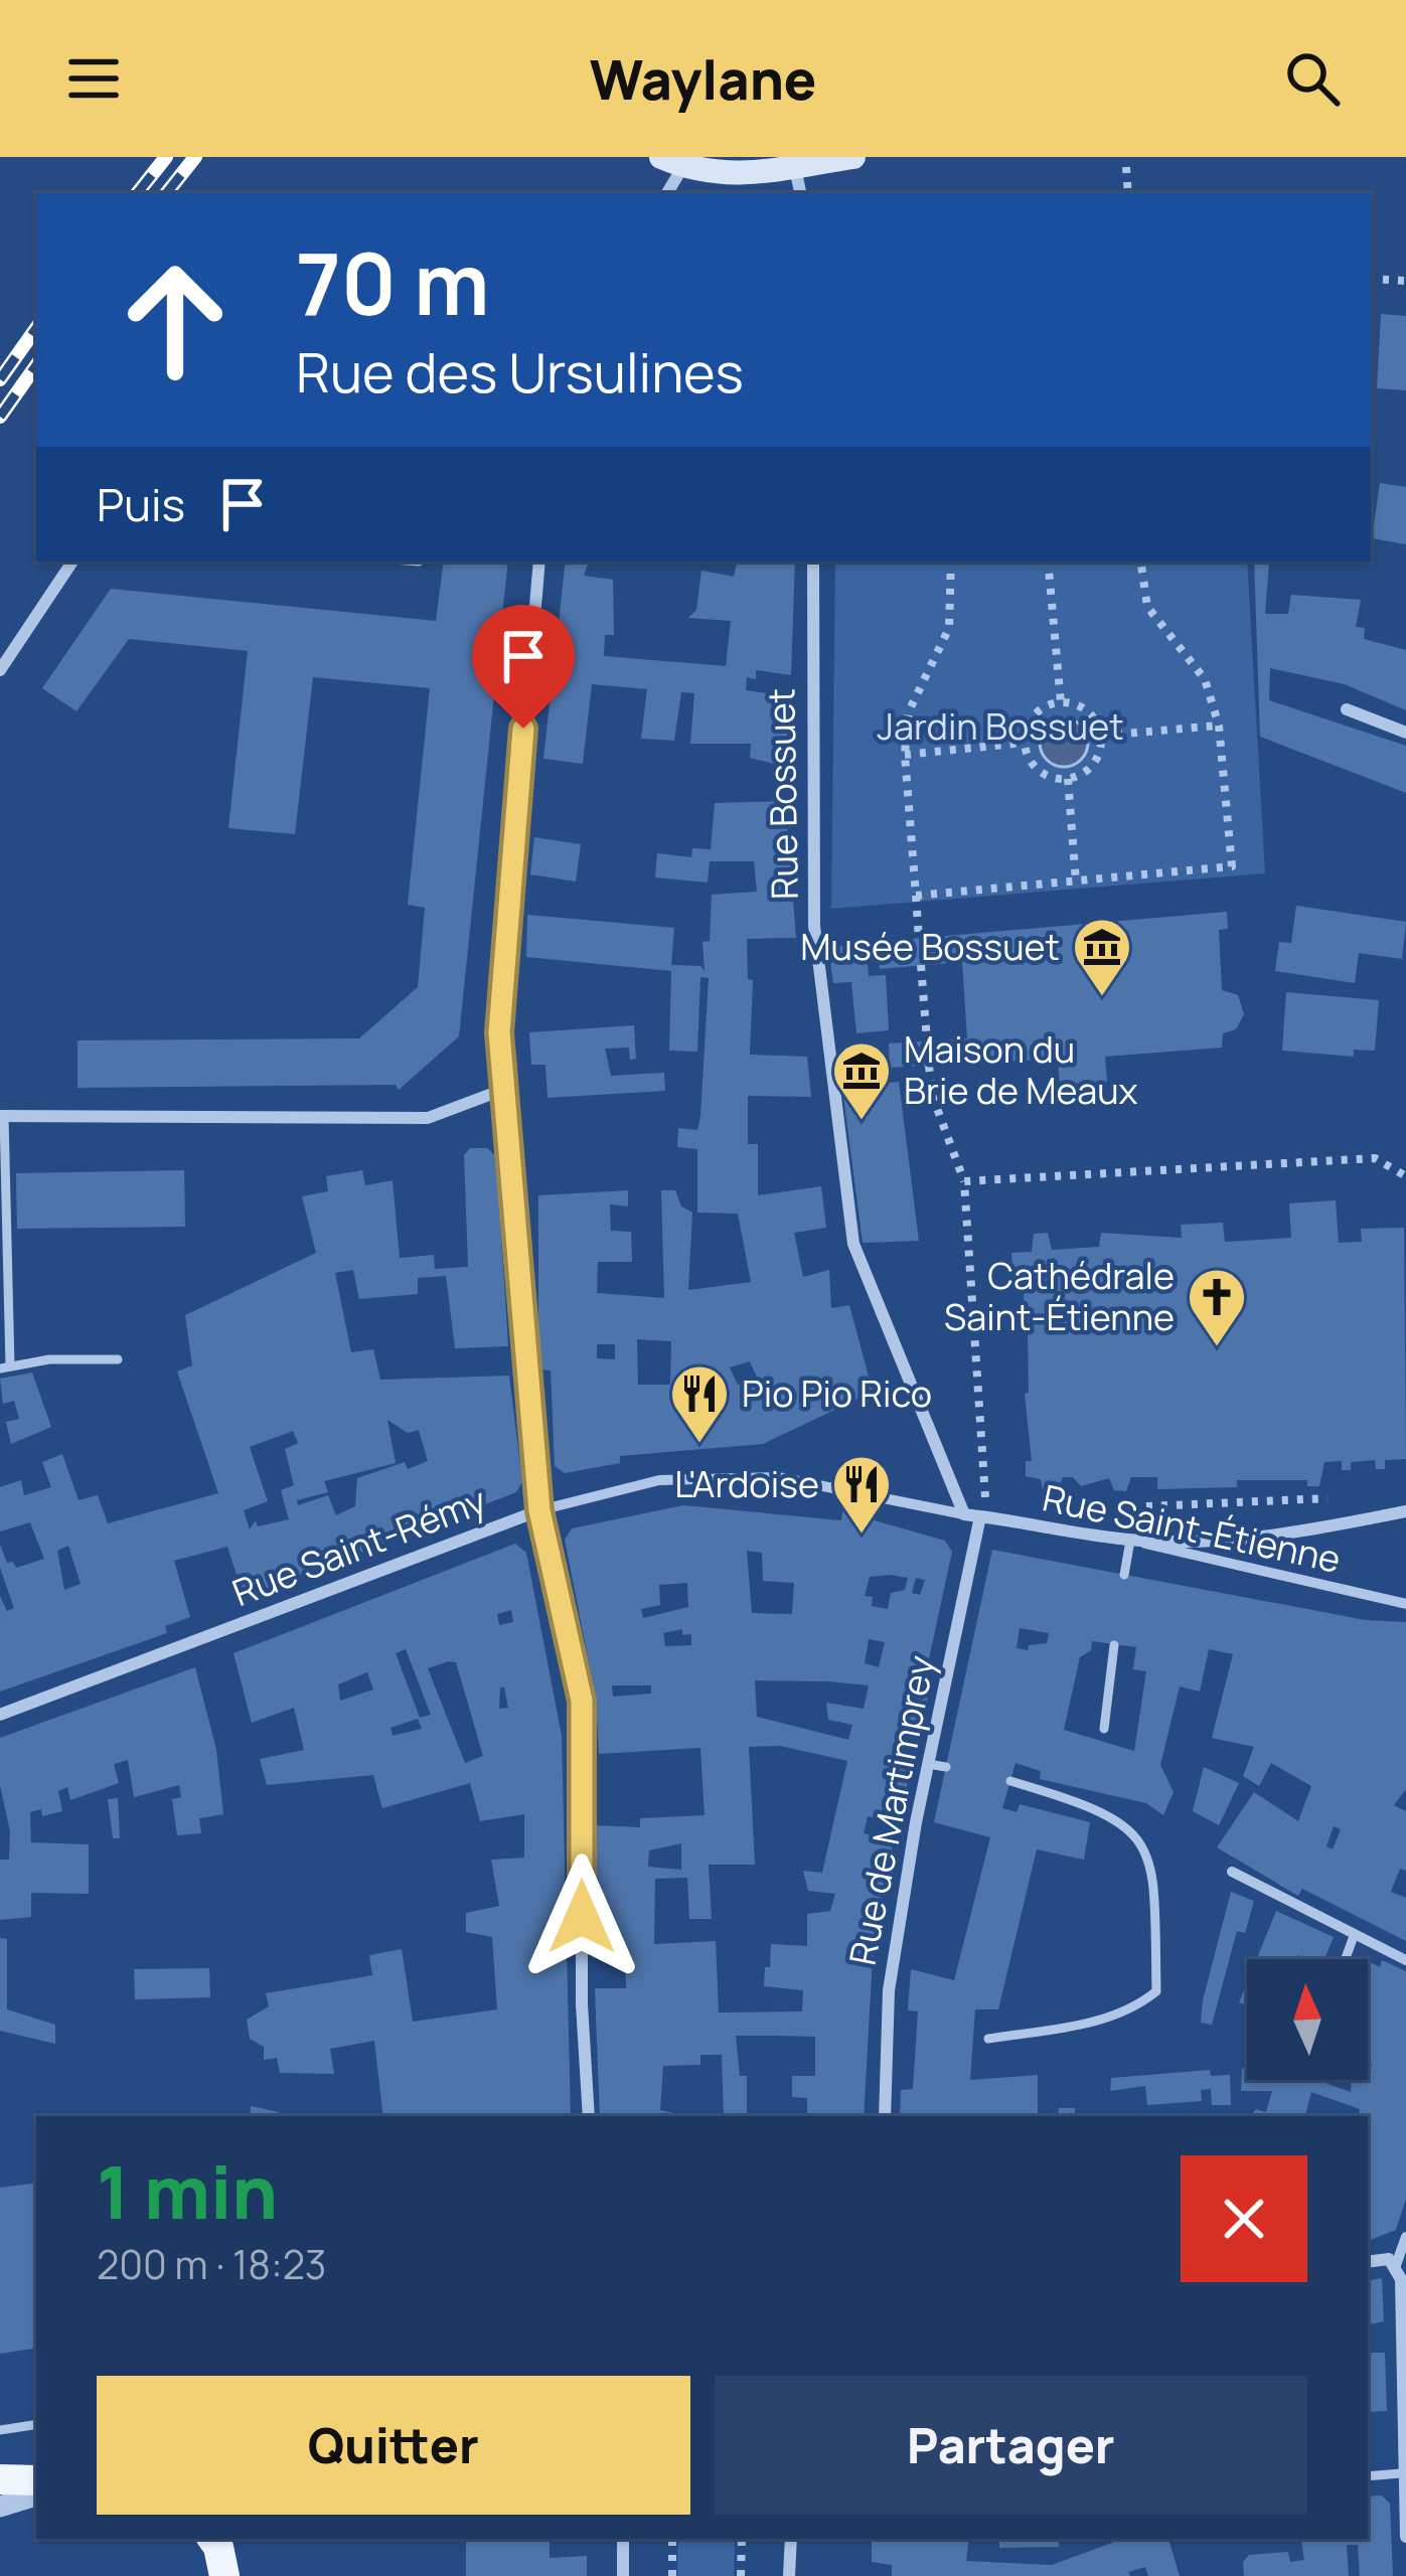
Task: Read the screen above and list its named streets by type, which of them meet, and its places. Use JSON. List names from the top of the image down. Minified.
{"streets":{"street":["Rue Bossuet","Rue Saint-Étienne","Rue Saint-Rémy","Rue de Martimprey"]},"crossings":[["Rue Bossuet","Rue Saint-Étienne"],["Rue Bossuet","Rue Saint-Rémy"],["Rue Saint-Étienne","Rue Saint-Rémy"],["Rue Saint-Étienne","Rue de Martimprey"]],"parks":["Jardin Bossuet"],"places":{"museum":["Musée Bossuet","Maison du Brie de Meaux"],"church":["Cathédrale Saint-Étienne"],"restaurant":["Pio Pio Rico","L'Ardoise"]},"north":"top","page":{"header":"Waylane","turn":["70 m","Rue des Ursulines"],"then":"Puis","heading":["1 min","200 m · 18:23"],"buttons":["Quitter","Partager"]}}
